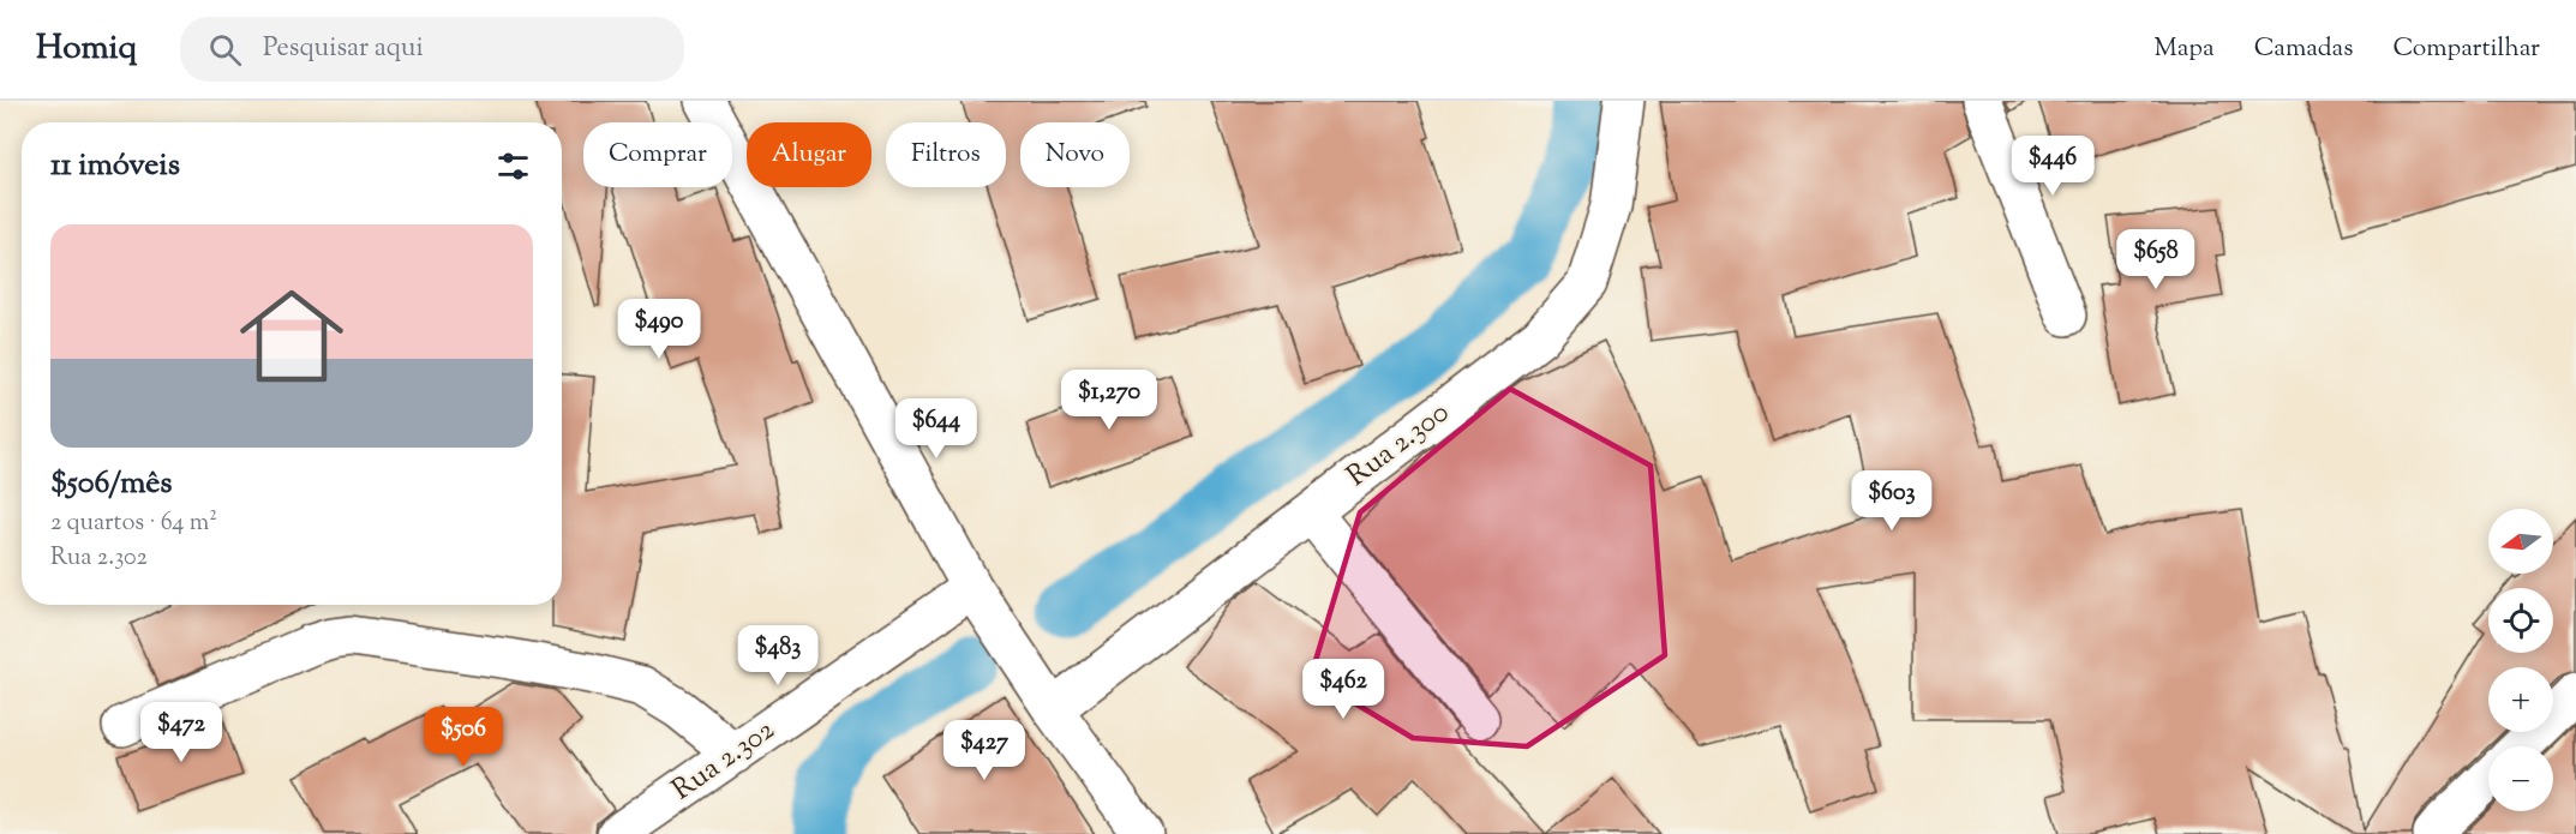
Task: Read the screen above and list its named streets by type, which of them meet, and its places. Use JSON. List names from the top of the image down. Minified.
{"streets":{"street":["Rua 2.300","Rua 2.302"]},"north":"left","page":{"header":"Homiq","search":"Pesquisar aqui","nav":["Mapa","Camadas","Compartilhar"],"chip":["Comprar","Alugar","Filtros","Novo"],"heading":"11 imóveis","price":["$446","$658","$490","$1,270","$644","$603","$483","$462","$472","$506","$427"],"list":[{"name":"$506/mês","note":"2 quartos · 64 m² · Rua 2.302"}],"map_buttons":["+","−"]}}
